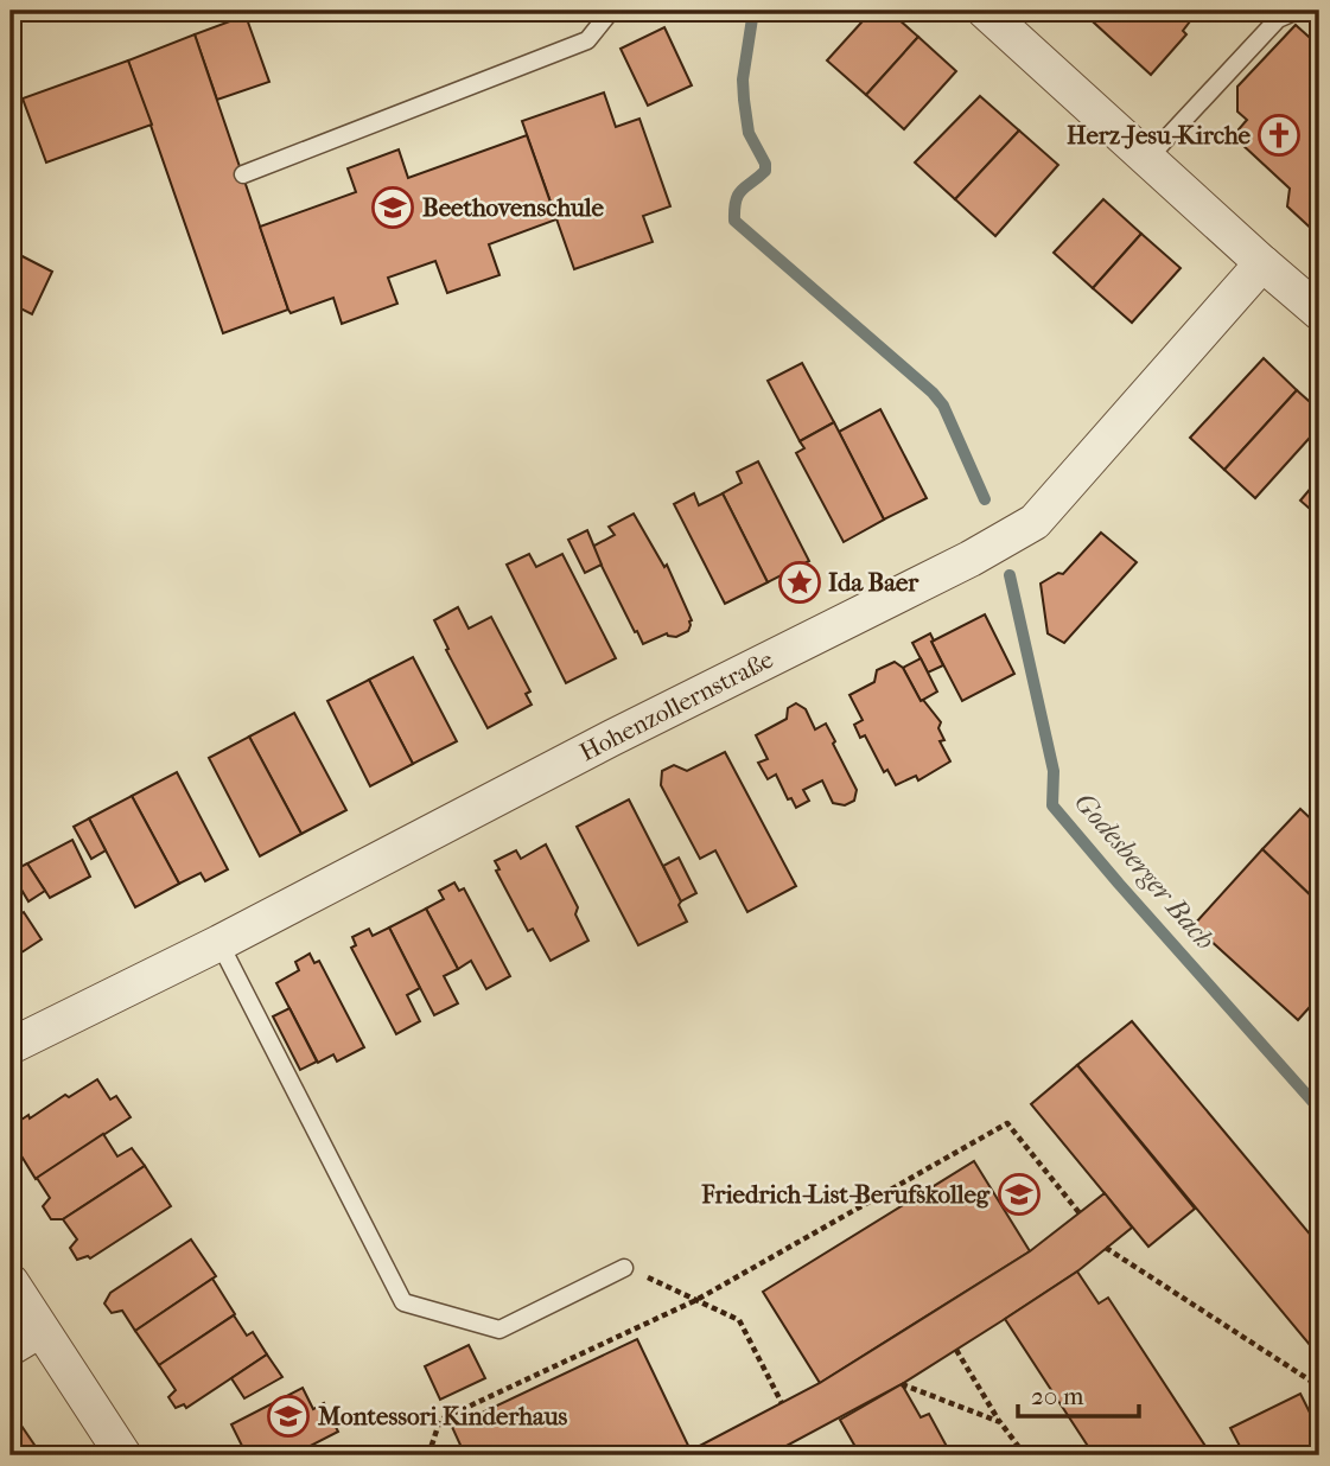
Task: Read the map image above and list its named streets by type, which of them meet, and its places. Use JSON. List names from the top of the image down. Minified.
{"streets":{"street":["Hohenzollernstraße"]},"water":["Godesberger Bach"],"places":{"church":["Herz-Jesu-Kirche"],"school or university":["Beethovenschule","Friedrich-List-Berufskolleg","Montessori Kinderhaus"],"place":["Ida Baer"]},"scale_bar":"20 m"}
